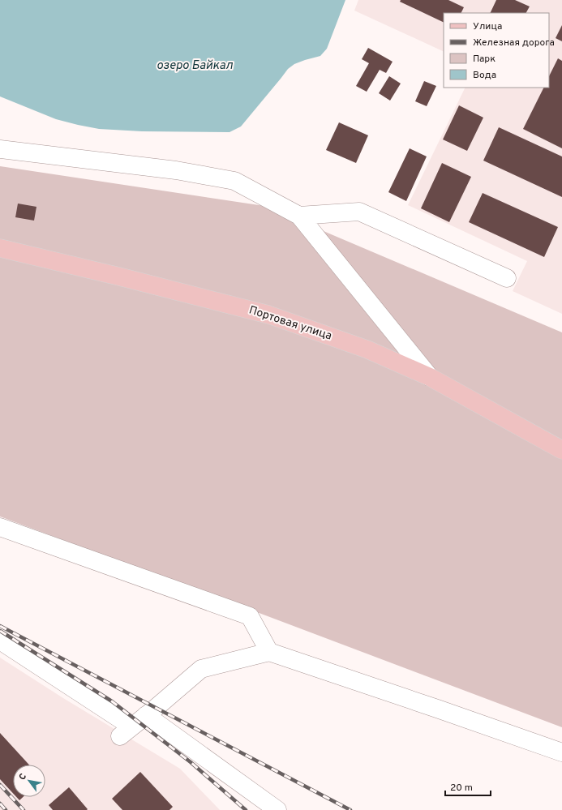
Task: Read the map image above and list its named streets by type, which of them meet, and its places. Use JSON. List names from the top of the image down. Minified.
{"streets":{"main road":["Портовая улица"]},"water":["озеро Байкал"],"legend":["Улица","Железная дорога","Парк","Вода"],"scale_bar":"20 m","north":"top left"}
